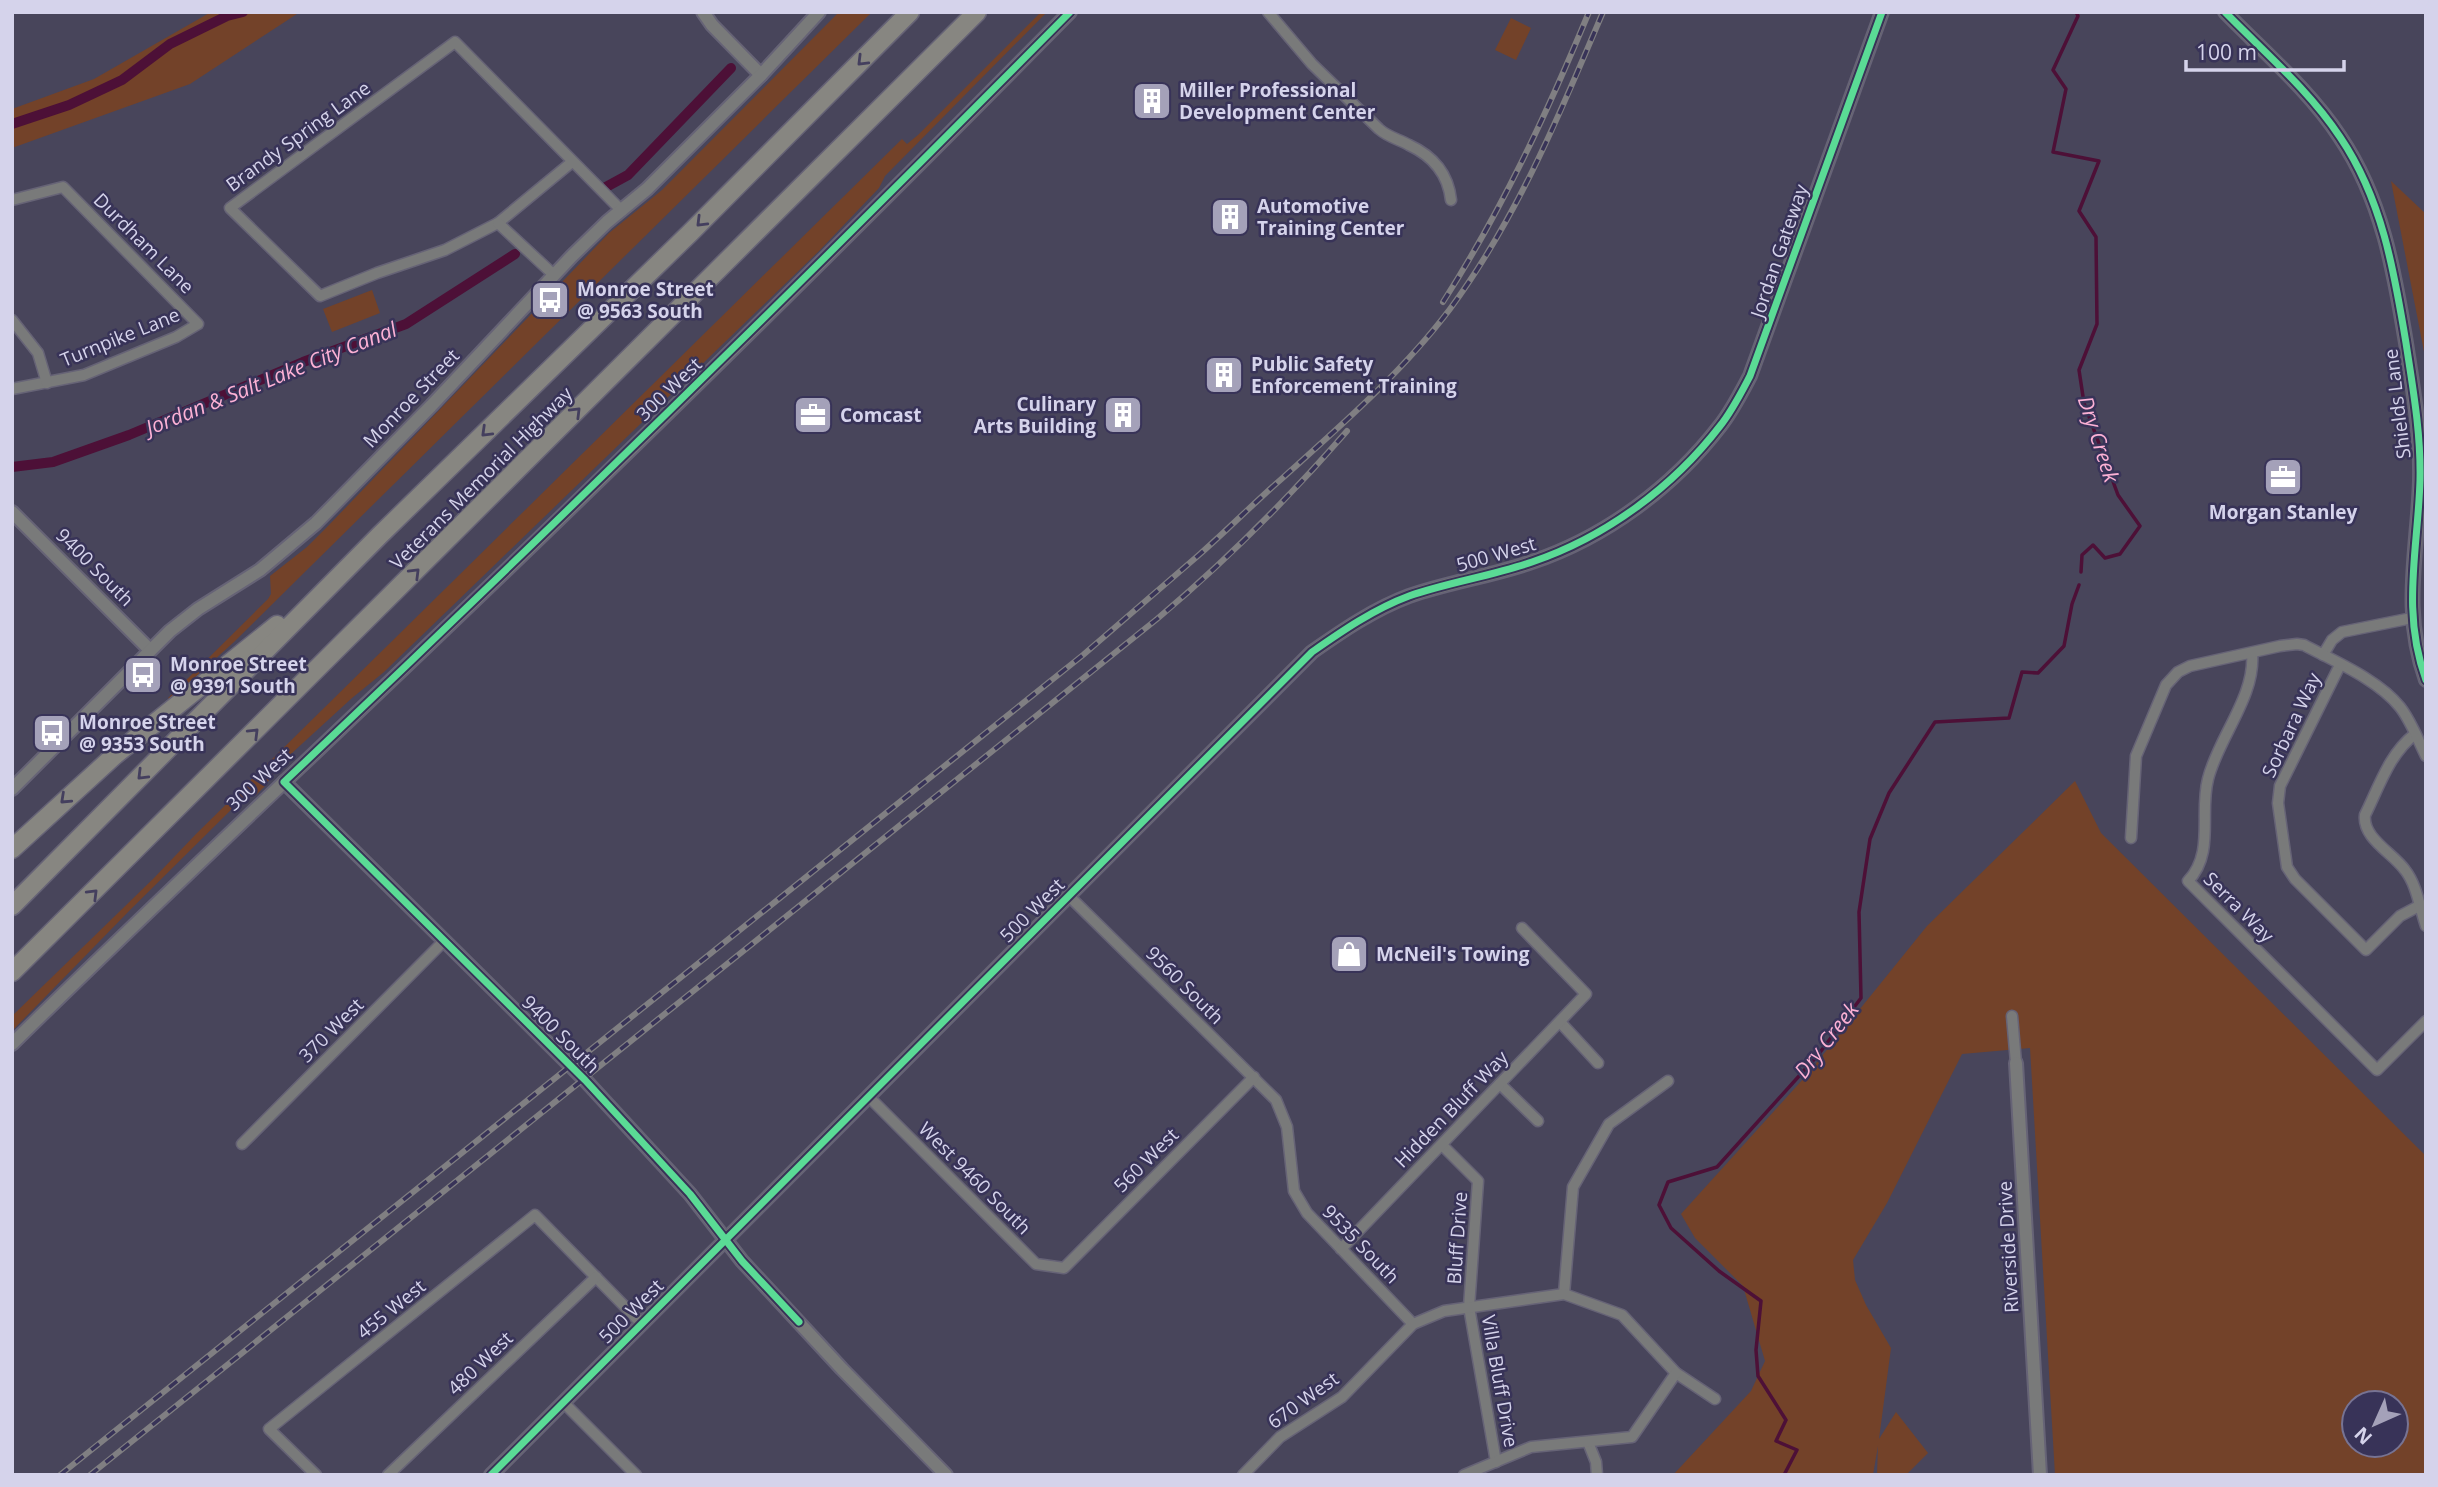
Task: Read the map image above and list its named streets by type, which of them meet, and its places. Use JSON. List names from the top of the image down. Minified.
{"streets":{"highway":["Veterans Memorial Highway"],"main road":["Jordan Gateway","Shields Lane","500 West"],"street":["Brandy Spring Lane","Durdham Lane","Turnpike Lane","300 West","Monroe Street","9400 South","Sorbara Way","Serra Way","9560 South","370 West","Hidden Bluff Way","560 West","West 9460 South","Bluff Drive","9535 South","Riverside Drive","455 West","480 West","Villa Bluff Drive","670 West"]},"crossings":[["Durdham Lane","Turnpike Lane"],["Jordan Gateway","500 West"],["300 West","9400 South"],["Monroe Street","9400 South"],["500 West","9400 South"],["500 West","9560 South"],["500 West","West 9460 South"],["9400 South","370 West"],["9560 South","560 West"],["9560 South","9535 South"],["Hidden Bluff Way","Bluff Drive"],["Hidden Bluff Way","9535 South"],["560 West","West 9460 South"],["Bluff Drive","Villa Bluff Drive"],["9535 South","670 West"],["455 West","480 West"]],"water":["Jordan & Salt Lake City Canal","Dry Creek"],"places":{"building":["Miller Professional Development Center","Automotive Training Center","Public Safety Enforcement Training","Culinary Arts Building"],"bus stop":["Monroe Street @ 9563 South","Monroe Street @ 9391 South","Monroe Street @ 9353 South"],"office":["Comcast","Morgan Stanley"],"shop":["McNeil's Towing"]},"scale_bar":"100 m","north":"bottom left"}
